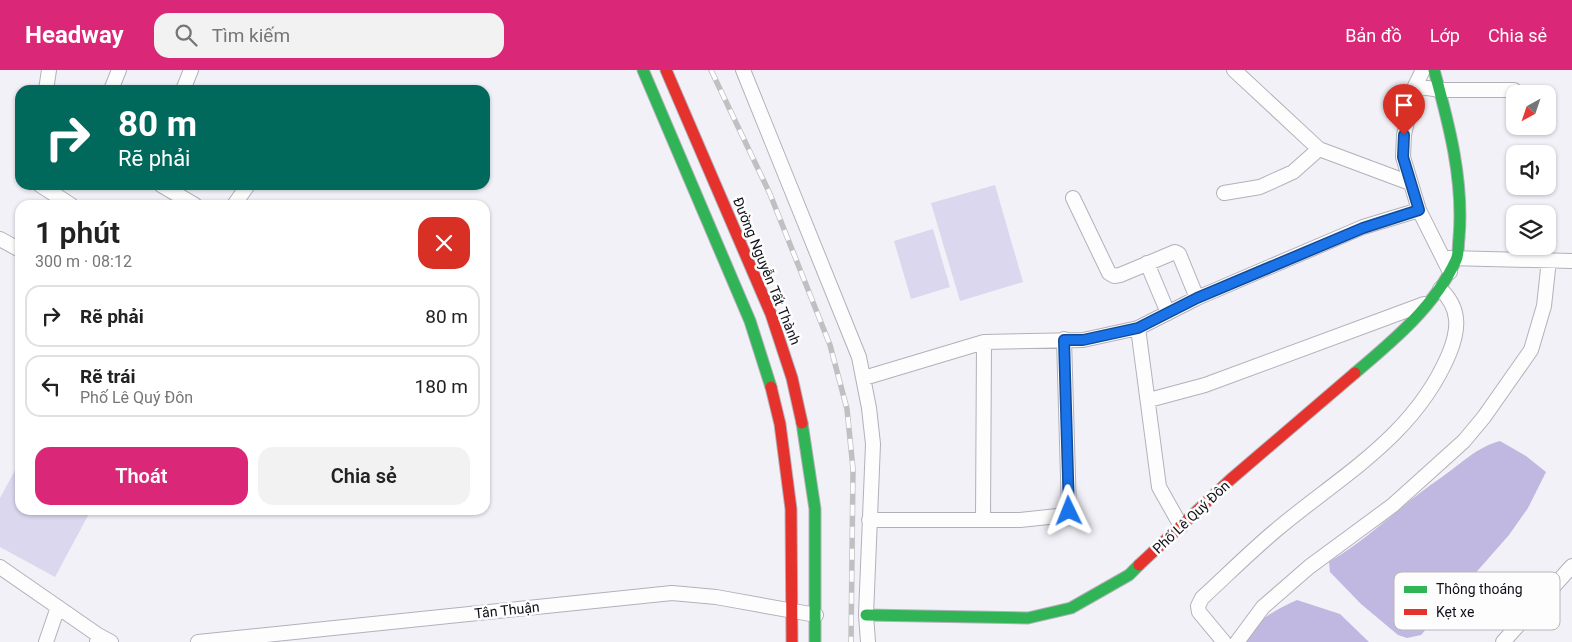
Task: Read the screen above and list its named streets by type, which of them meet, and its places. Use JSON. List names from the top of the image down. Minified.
{"streets":{"main road":["Đường Nguyễn Tất Thành","Phố Lê Quý Đôn"],"street":["Tân Thuận"]},"crossings":[["Đường Nguyễn Tất Thành","Tân Thuận"]],"legend":["Thông thoáng","Kẹt xe"],"north":"bottom left","page":{"header":"Headway","search":"Tìm kiếm","nav":["Bản đồ","Lớp","Chia sẻ"],"turn":["80 m","Rẽ phải"],"heading":["1 phút","300 m · 08:12"],"list":[{"name":"Rẽ phải","value":"80 m"},{"name":"Rẽ trái","note":"Phố Lê Quý Đôn","value":"180 m"}],"buttons":["Thoát","Chia sẻ"]}}
